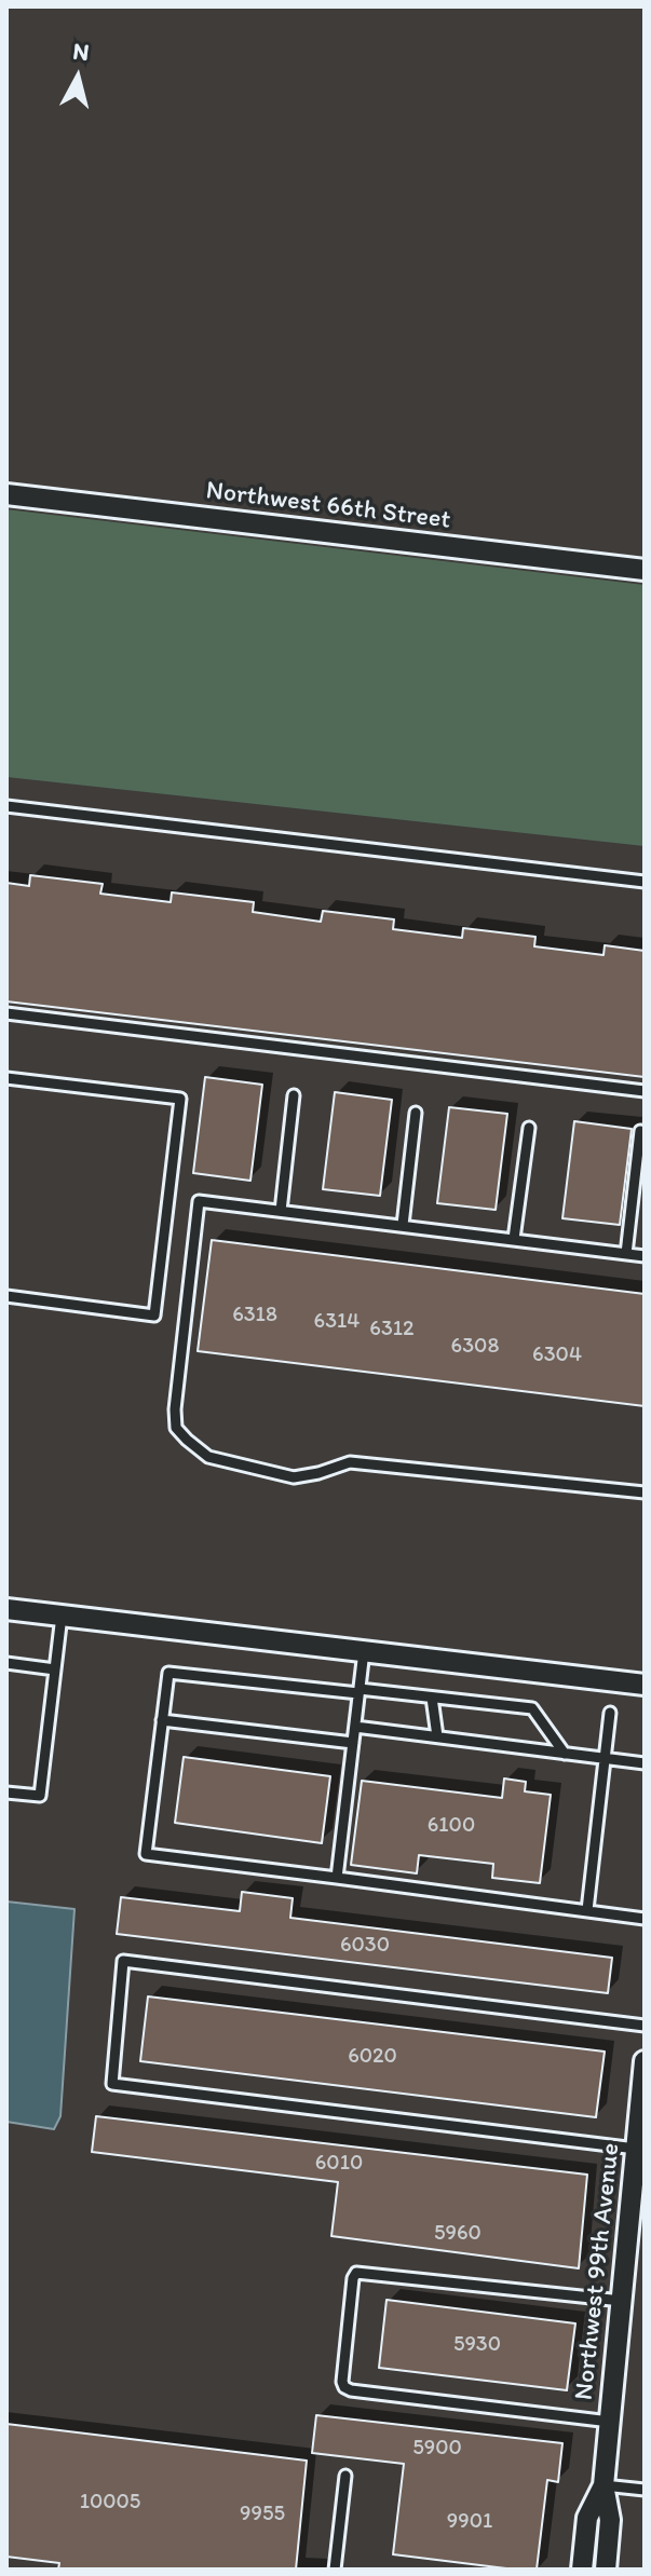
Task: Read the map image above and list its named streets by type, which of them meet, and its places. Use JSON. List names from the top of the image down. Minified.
{"streets":{"street":["Northwest 66th Street","Northwest 99th Avenue"]},"house_numbers":["6318","6314","6312","6308","6304","6100","6030","6020","6010","5960","5930","5900","10005","9955","9901"],"north":"top"}
